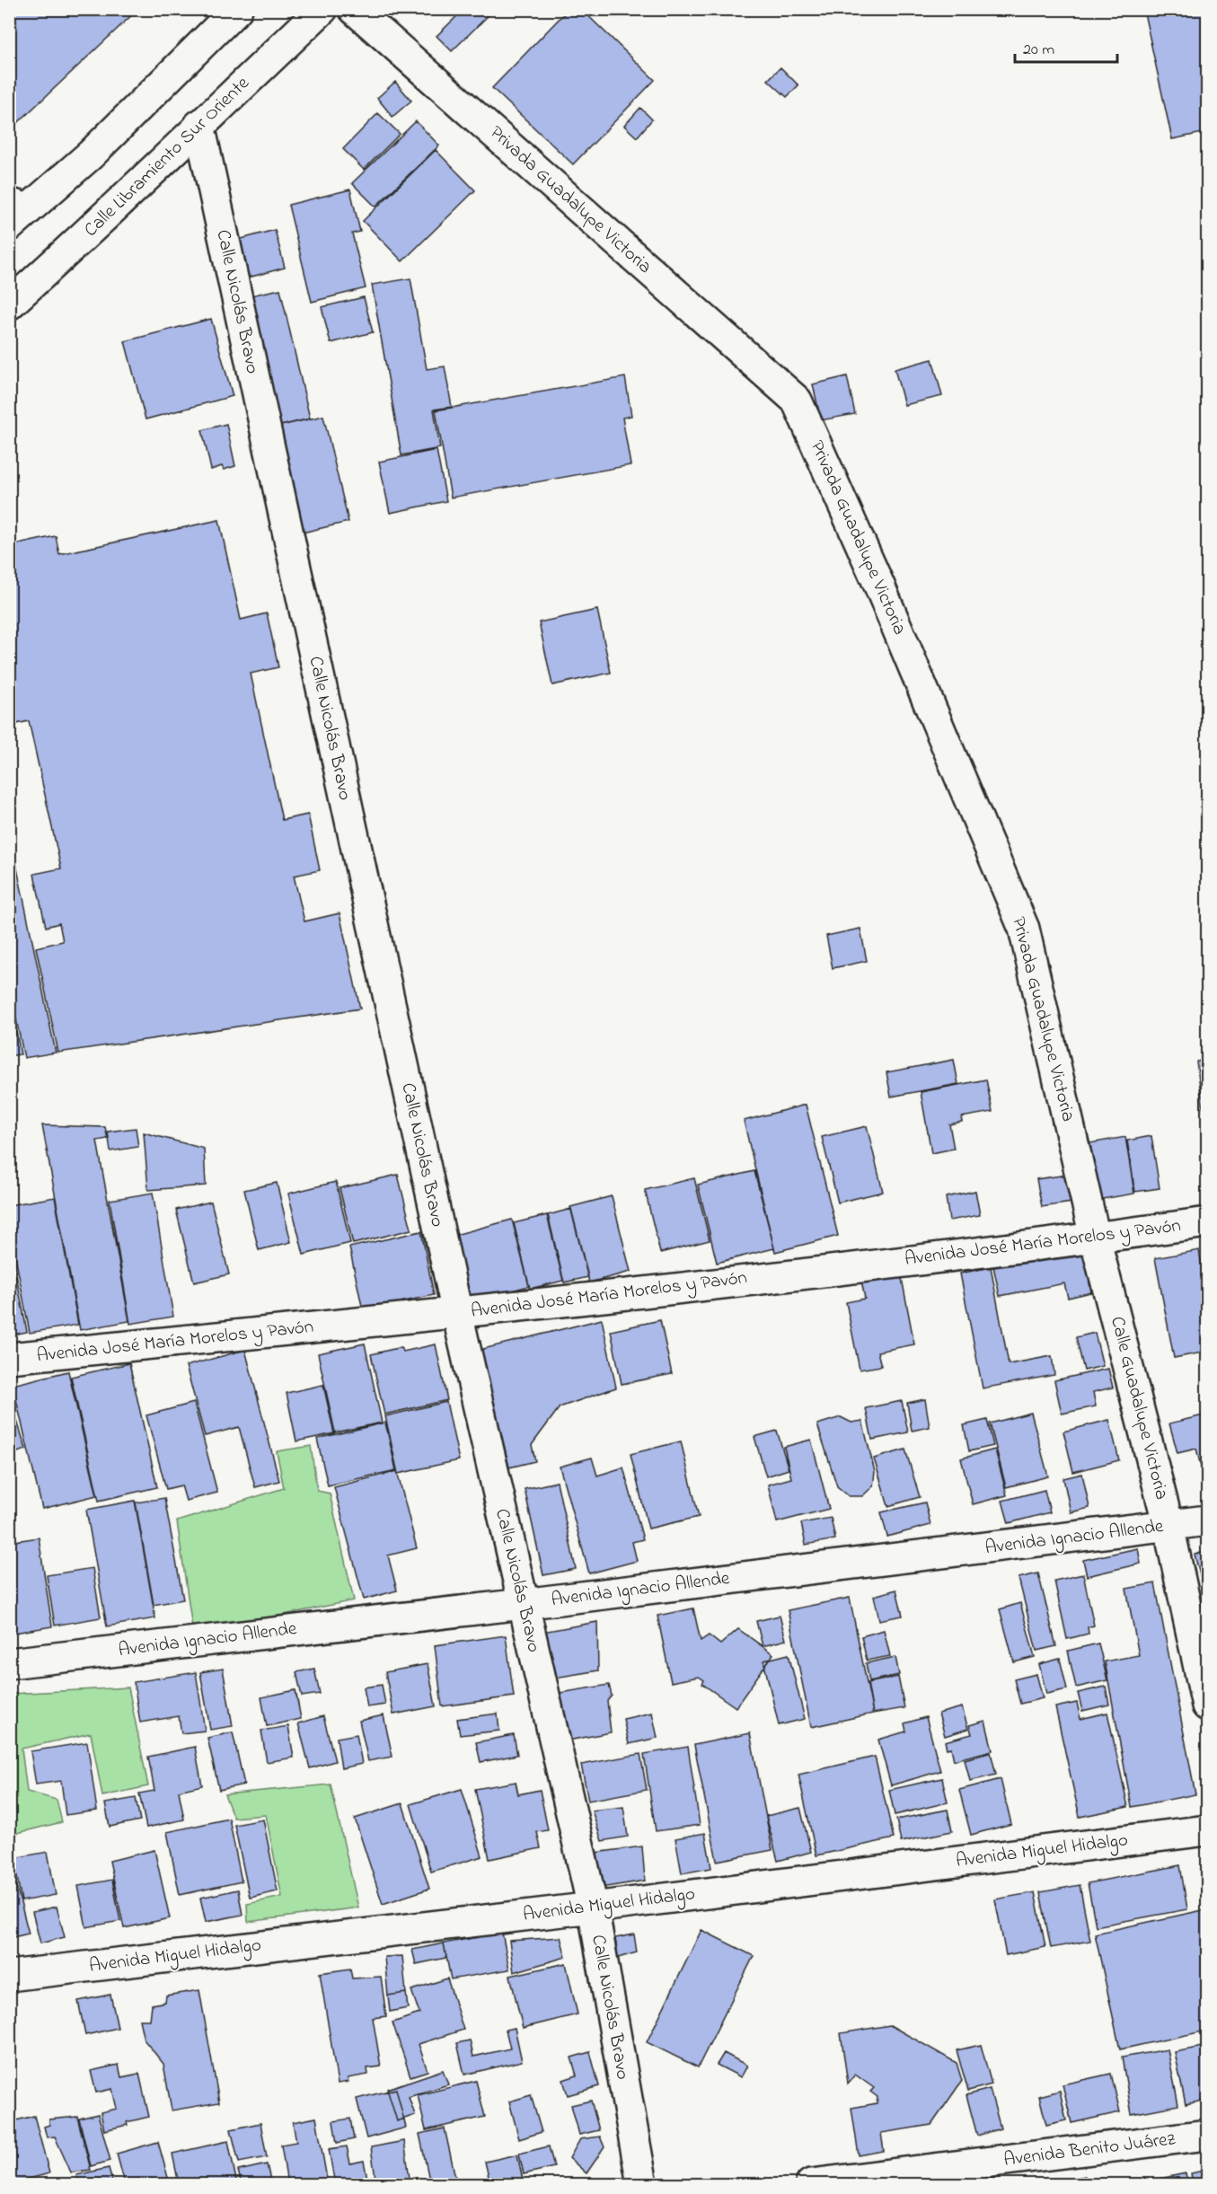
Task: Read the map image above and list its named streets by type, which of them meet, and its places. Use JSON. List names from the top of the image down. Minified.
{"streets":{"street":["Calle Libramiento Sur Oriente","Privada Guadalupe Victoria","Calle Nicolás Bravo","Avenida José María Morelos y Pavón","Calle Guadalupe Victoria","Avenida Ignacio Allende","Avenida Miguel Hidalgo","Avenida Benito Juárez"]},"crossings":[["Calle Libramiento Sur Oriente","Calle Nicolás Bravo"],["Privada Guadalupe Victoria","Avenida José María Morelos y Pavón"],["Privada Guadalupe Victoria","Calle Guadalupe Victoria"],["Calle Nicolás Bravo","Avenida José María Morelos y Pavón"],["Calle Nicolás Bravo","Avenida Ignacio Allende"],["Calle Nicolás Bravo","Avenida Miguel Hidalgo"],["Avenida José María Morelos y Pavón","Calle Guadalupe Victoria"],["Calle Guadalupe Victoria","Avenida Ignacio Allende"]],"scale_bar":"20 m"}
